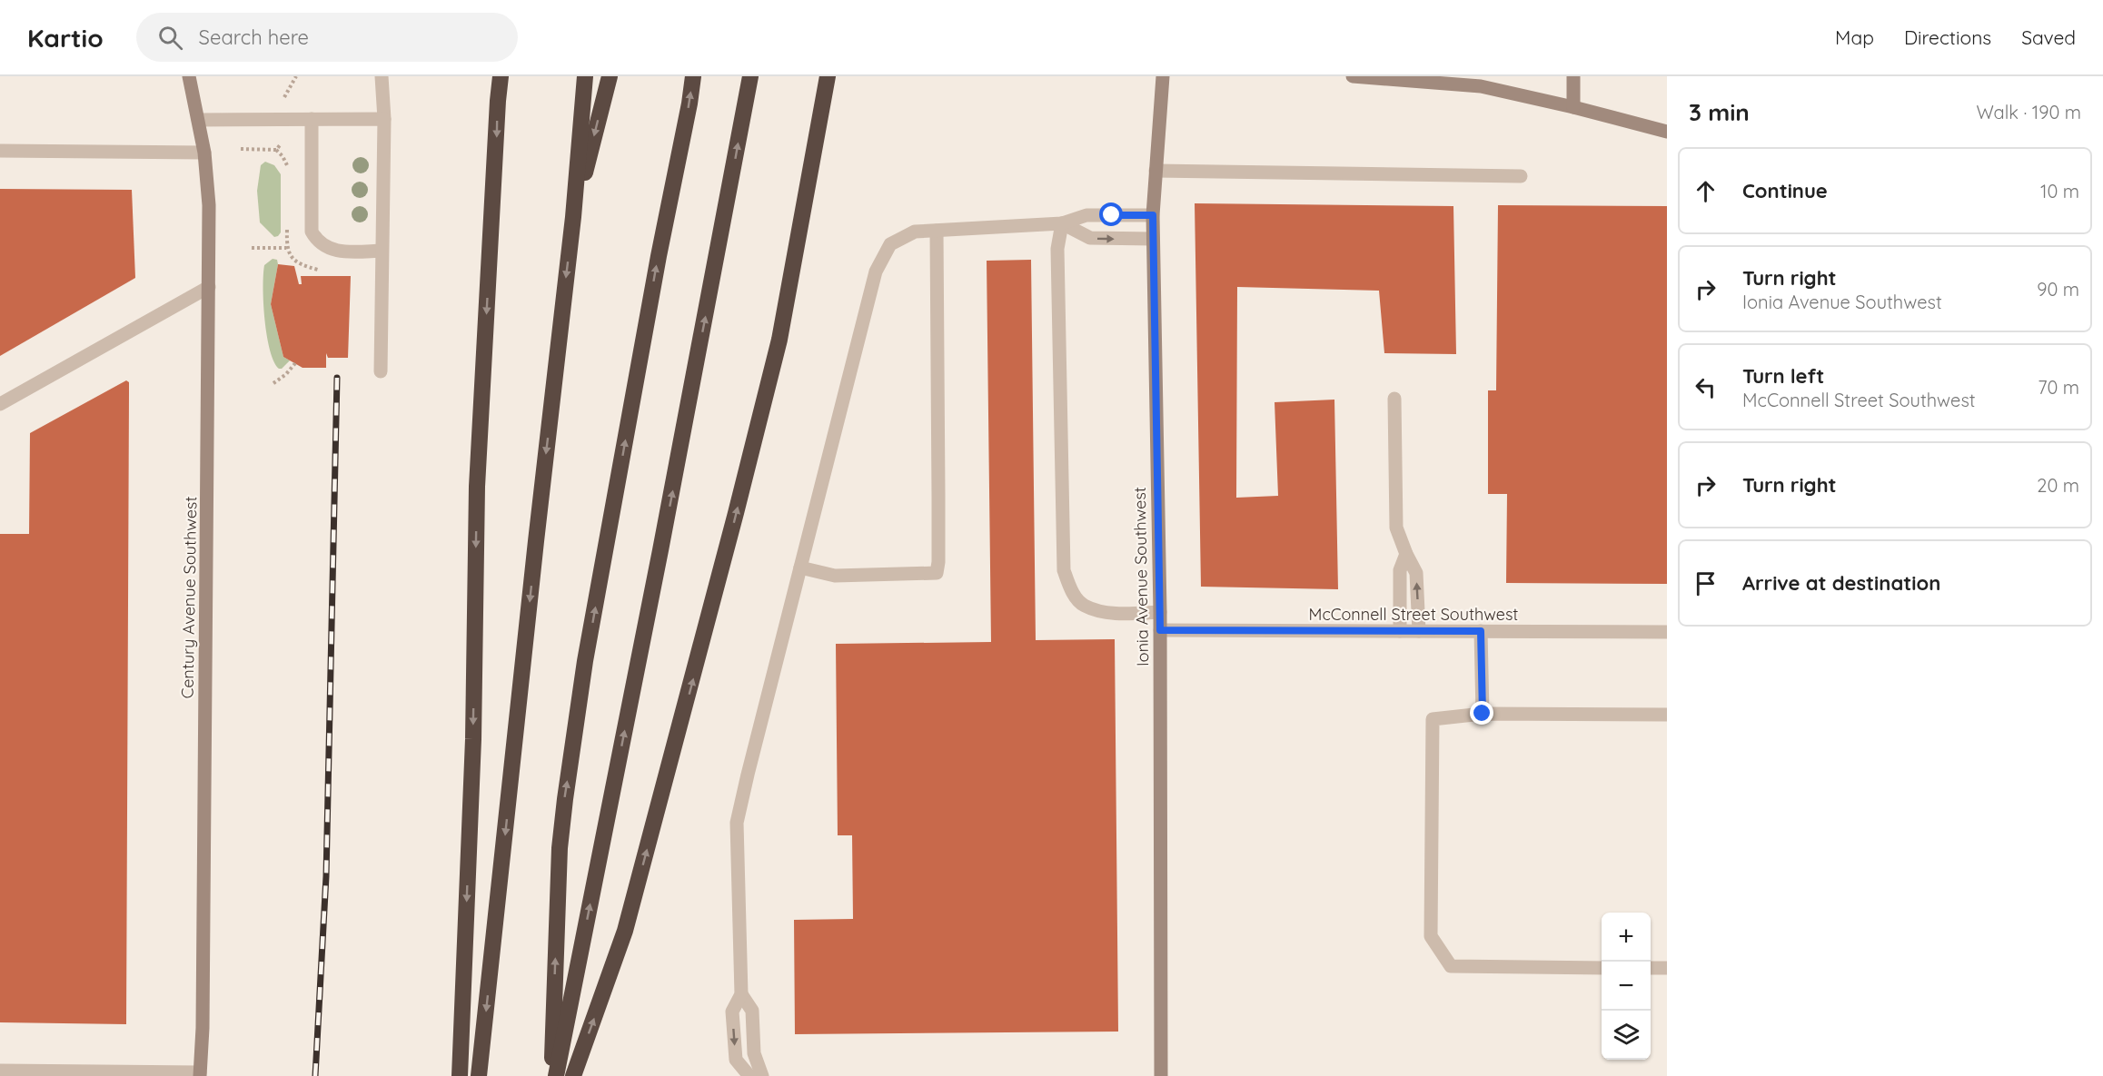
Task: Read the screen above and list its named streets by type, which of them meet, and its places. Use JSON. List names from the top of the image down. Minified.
{"streets":{"street":["Ionia Avenue Southwest","Century Avenue Southwest","McConnell Street Southwest"]},"crossings":[["Ionia Avenue Southwest","McConnell Street Southwest"]],"page":{"header":"Kartio","search":"Search here","nav":["Map","Directions","Saved"],"heading":["3 min","Walk · 190 m"],"list":[["Continue","10 m"],["Turn right","Ionia Avenue Southwest","90 m"],["Turn left","McConnell Street Southwest","70 m"],["Turn right","20 m"],"Arrive at destination"],"map_buttons":["+","−"]}}
